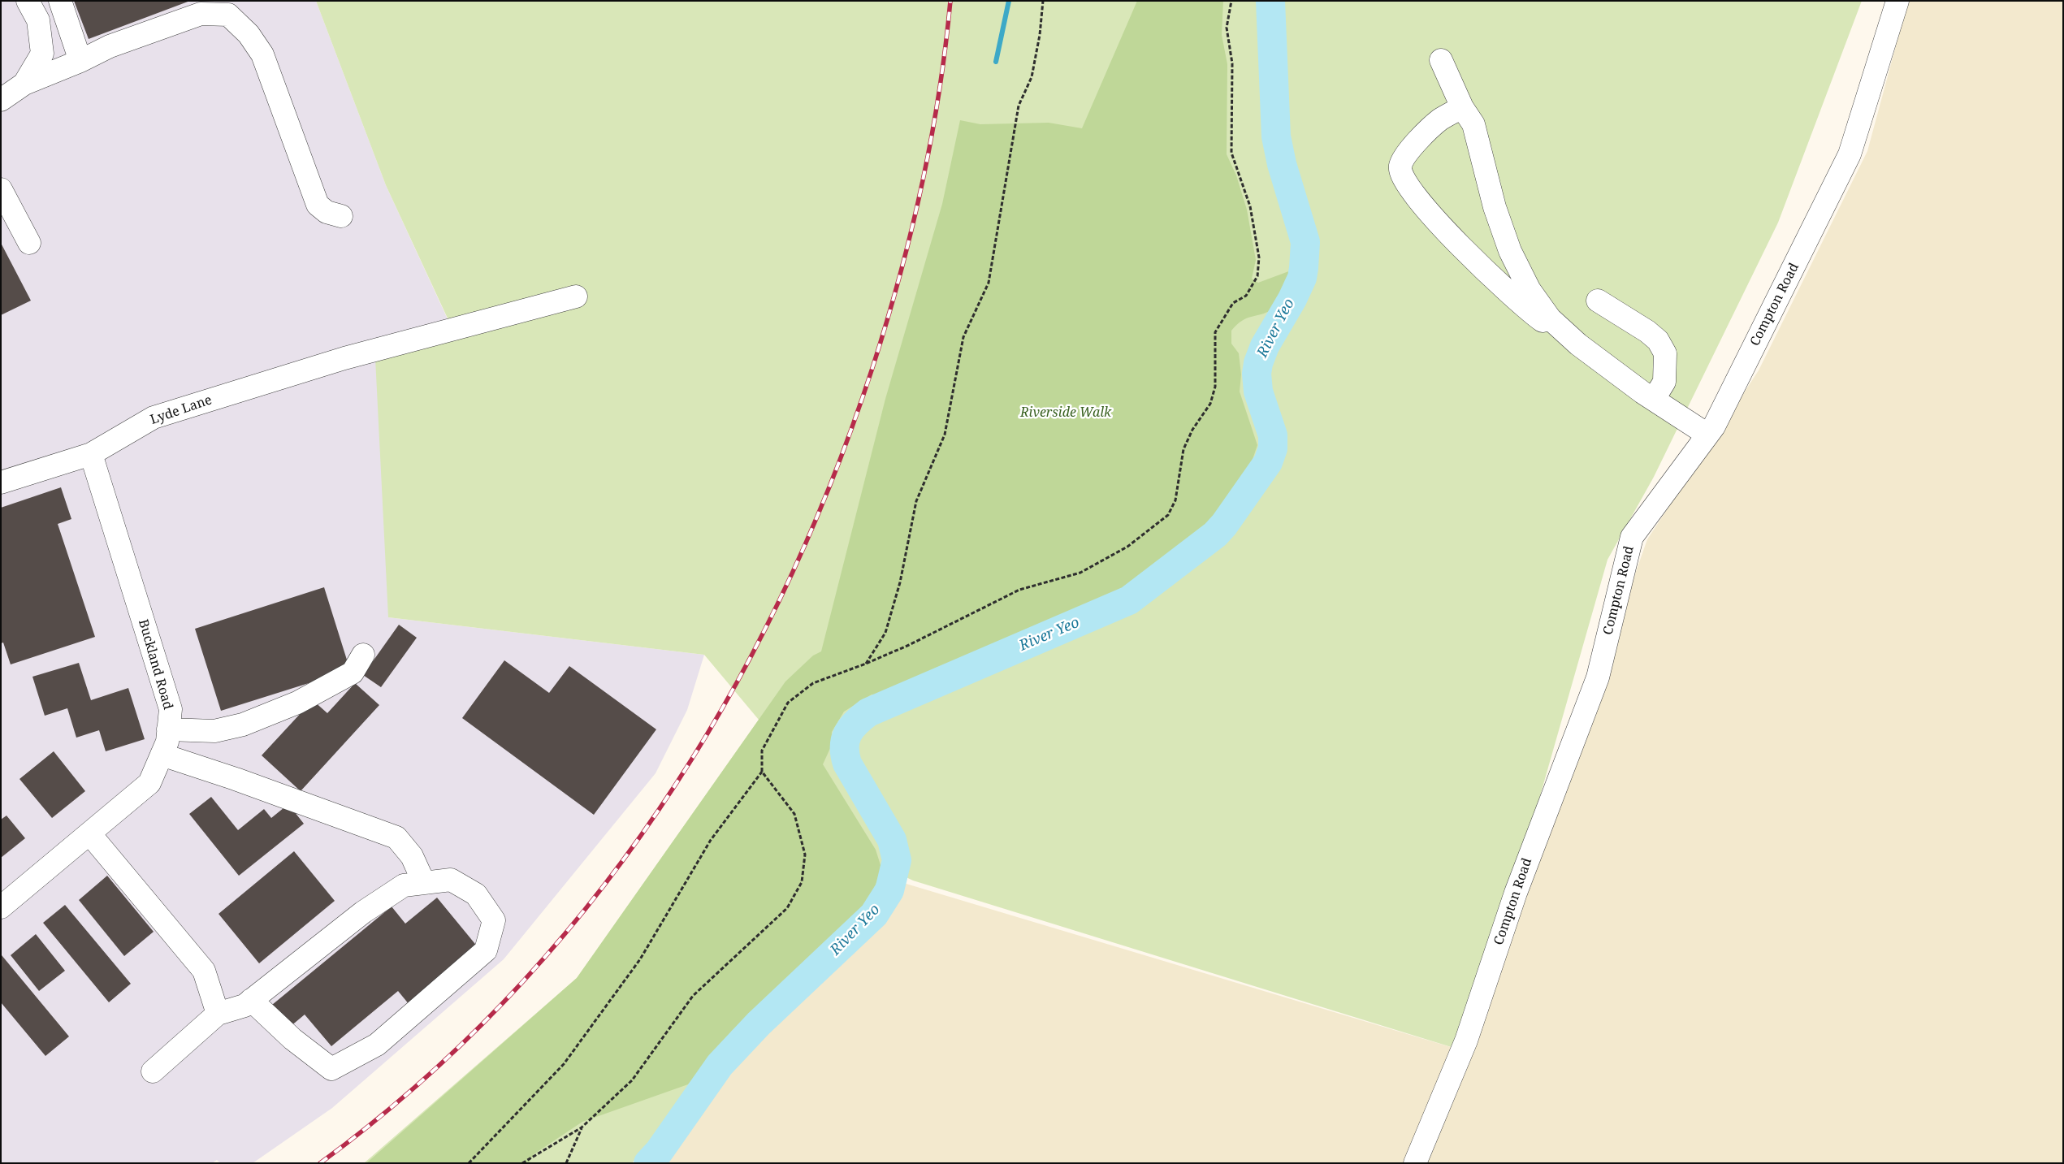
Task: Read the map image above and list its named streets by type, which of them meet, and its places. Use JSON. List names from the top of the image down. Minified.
{"streets":{"street":["Compton Road","Lyde Lane","Buckland Road"]},"crossings":[["Lyde Lane","Buckland Road"]],"water":["River Yeo"],"parks":["Riverside Walk"]}
